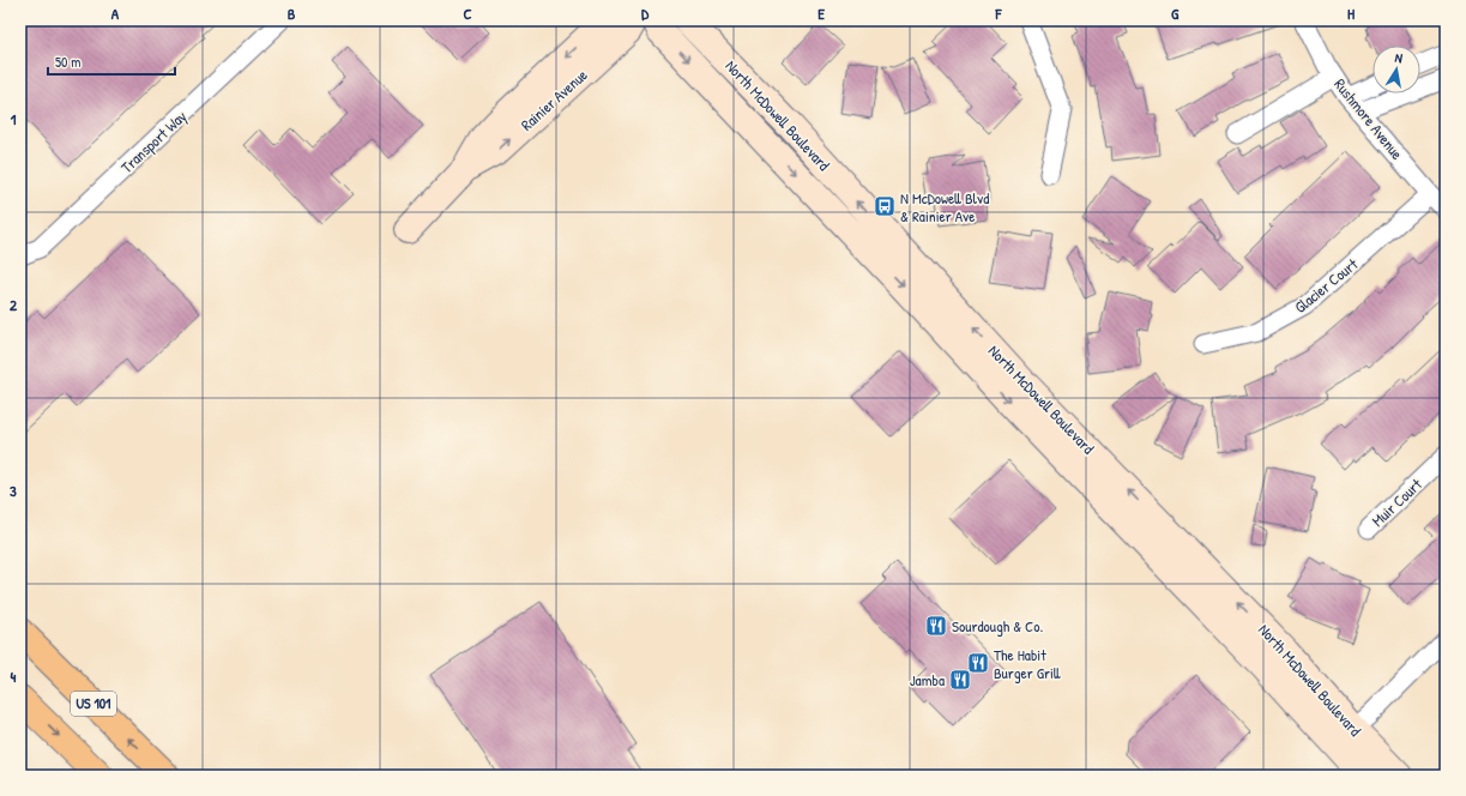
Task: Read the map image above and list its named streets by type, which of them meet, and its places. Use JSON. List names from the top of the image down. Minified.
{"streets":{"highway":["US 101"],"main road":["Rainier Avenue","North McDowell Boulevard"],"street":["Rushmore Avenue","Transport Way","Glacier Court","Muir Court"]},"crossings":[["Rushmore Avenue","Glacier Court"]],"places":{"bus stop":["N McDowell Blvd & Rainier Ave"],"restaurant":["Sourdough & Co.","The Habit Burger Grill","Jamba"]},"scale_bar":"50 m","north":"top","grid":{"columns":["A","B","C","D","E","F","G","H"],"rows":["1","2","3","4"]}}
